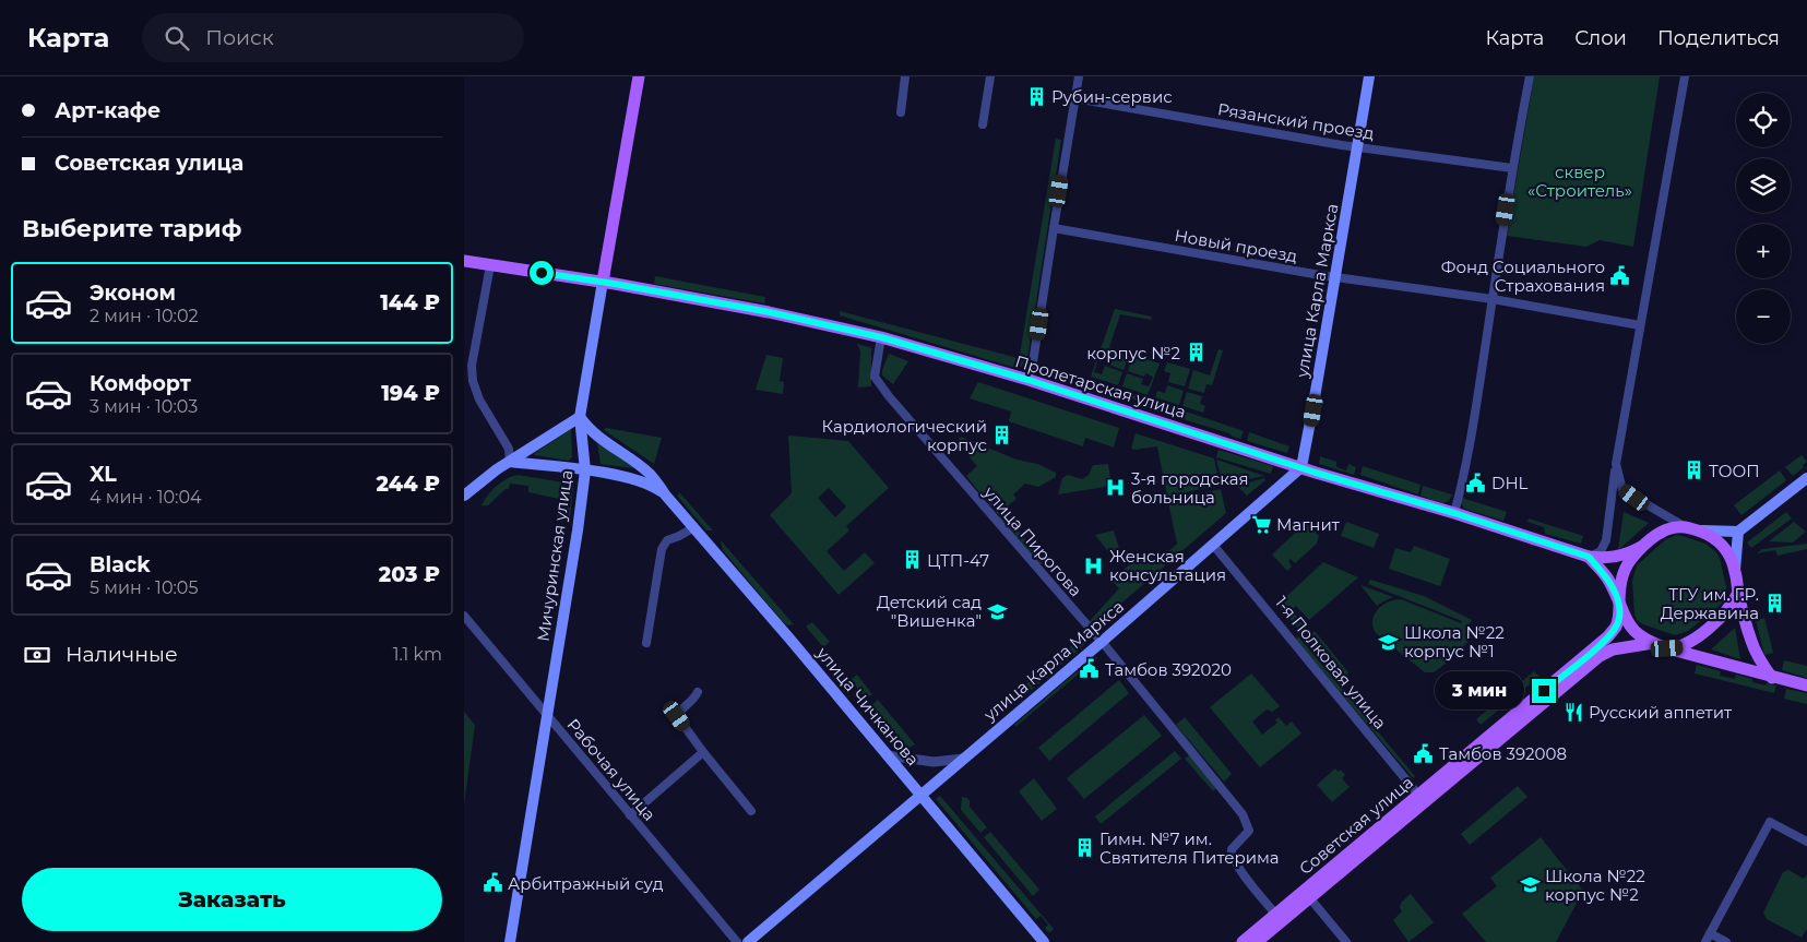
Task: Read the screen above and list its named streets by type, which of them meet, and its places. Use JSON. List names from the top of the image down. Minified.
{"streets":{"main road":["улица Карла Маркса","Пролетарская улица","Мичуринская улица","улица Чичканова","Советская улица"],"street":["Рязанский проезд","Новый проезд","улица Пирогова","1-я Полковая улица","Рабочая улица"]},"crossings":[["Рязанский проезд","улица Карла Маркса"],["Новый проезд","улица Карла Маркса"],["улица Карла Маркса","Пролетарская улица"],["улица Карла Маркса","улица Пирогова"],["улица Карла Маркса","1-я Полковая улица"],["улица Карла Маркса","улица Чичканова"],["Пролетарская улица","улица Пирогова"],["Пролетарская улица","Мичуринская улица"],["улица Пирогова","Советская улица"],["Мичуринская улица","улица Чичканова"],["Мичуринская улица","Рабочая улица"],["1-я Полковая улица","Советская улица"]],"parks":["сквер «Строитель»"],"places":{"building":["Рубин-сервис","корпус №2","Кардиологический корпус","ТООП","ЦТП-47","ТГУ им. Г.Р. Державина","Гимн. №7 им. Святителя Питерима"],"public building":["Фонд Социального Страхования","DHL","Тамбов 392020","Тамбов 392008","Арбитражный суд"],"hospital":["3-я городская больница","Женская консультация"],"supermarket":["Магнит"],"school or university":["Детский сад \"Вишенка\"","Школа №22 корпус №1","Школа №22 корпус №2"],"restaurant":["Русский аппетит"]},"page":{"header":"Карта","search":"Поиск","nav":["Карта","Слои","Поделиться"],"banner":["Арт-кафе","Советская улица"],"map_buttons":["+","−"],"heading":"Выберите тариф","list":[{"name":"Эконом","note":"2 мин · 10:02","value":"144 ₽"},{"name":"Комфорт","note":"3 мин · 10:03","value":"194 ₽"},{"name":"XL","note":"4 мин · 10:04","value":"244 ₽"},{"name":"Black","note":"5 мин · 10:05","value":"203 ₽"}],"pay":["Наличные","1.1 km"],"bubble":"3 мин","buttons":"Заказать"}}
